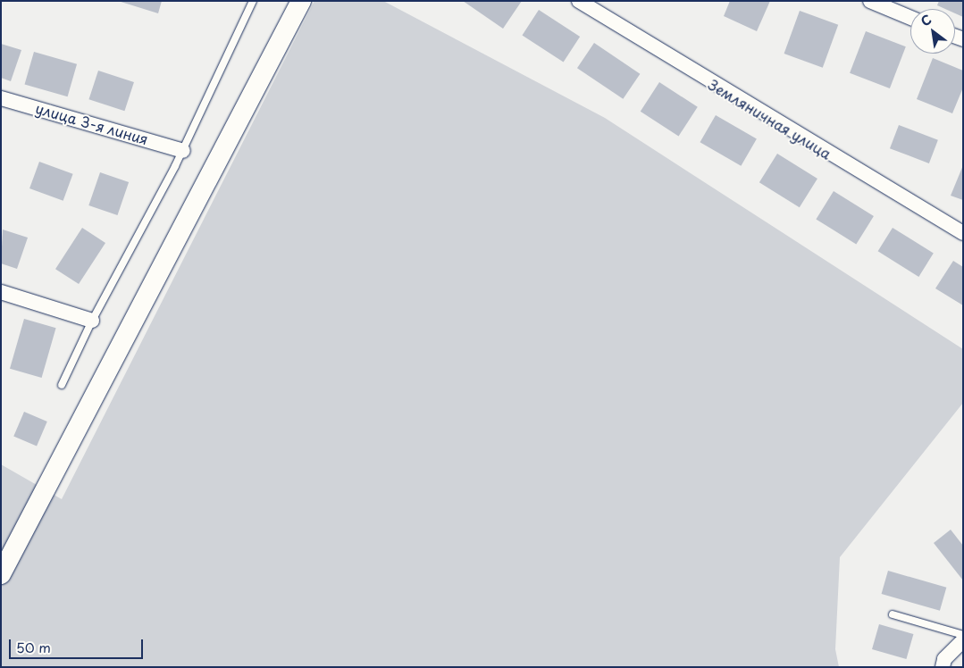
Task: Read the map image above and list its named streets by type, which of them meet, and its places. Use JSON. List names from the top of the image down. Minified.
{"streets":{"street":["Земляничная улица","улица 3-я линия"]},"scale_bar":"50 m","north":"top left"}
